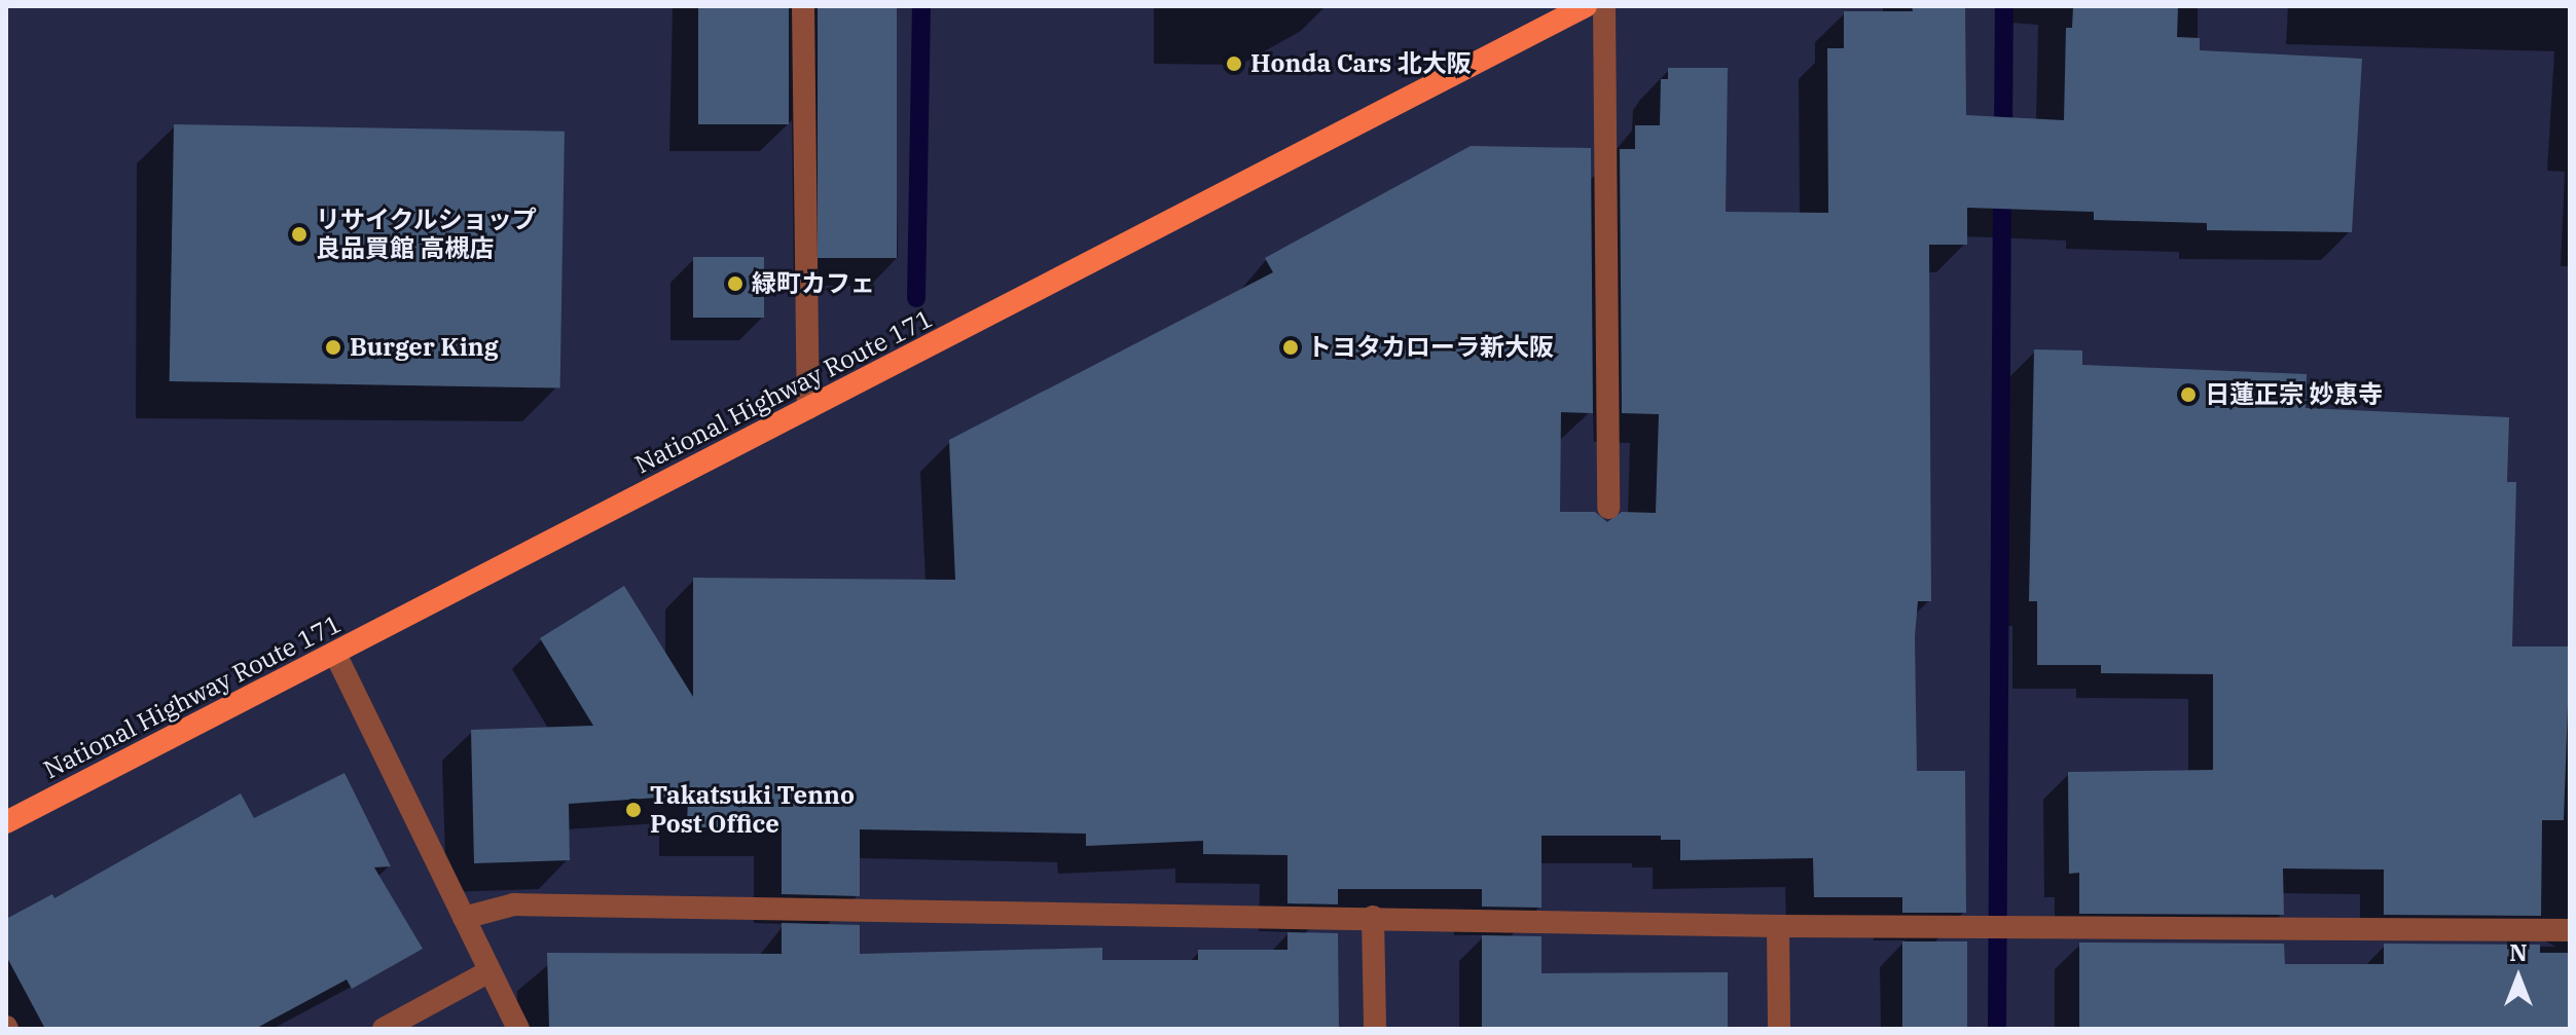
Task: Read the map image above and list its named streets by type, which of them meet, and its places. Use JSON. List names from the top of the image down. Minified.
{"streets":{"highway":["National Highway Route 171"]},"places":["Honda Cars 北大阪","リサイクルショップ 良品買館 高槻店","緑町カフェ","Burger King","トヨタカローラ新大阪","日蓮正宗 妙恵寺","Takatsuki Tenno Post Office"],"north":"top"}
